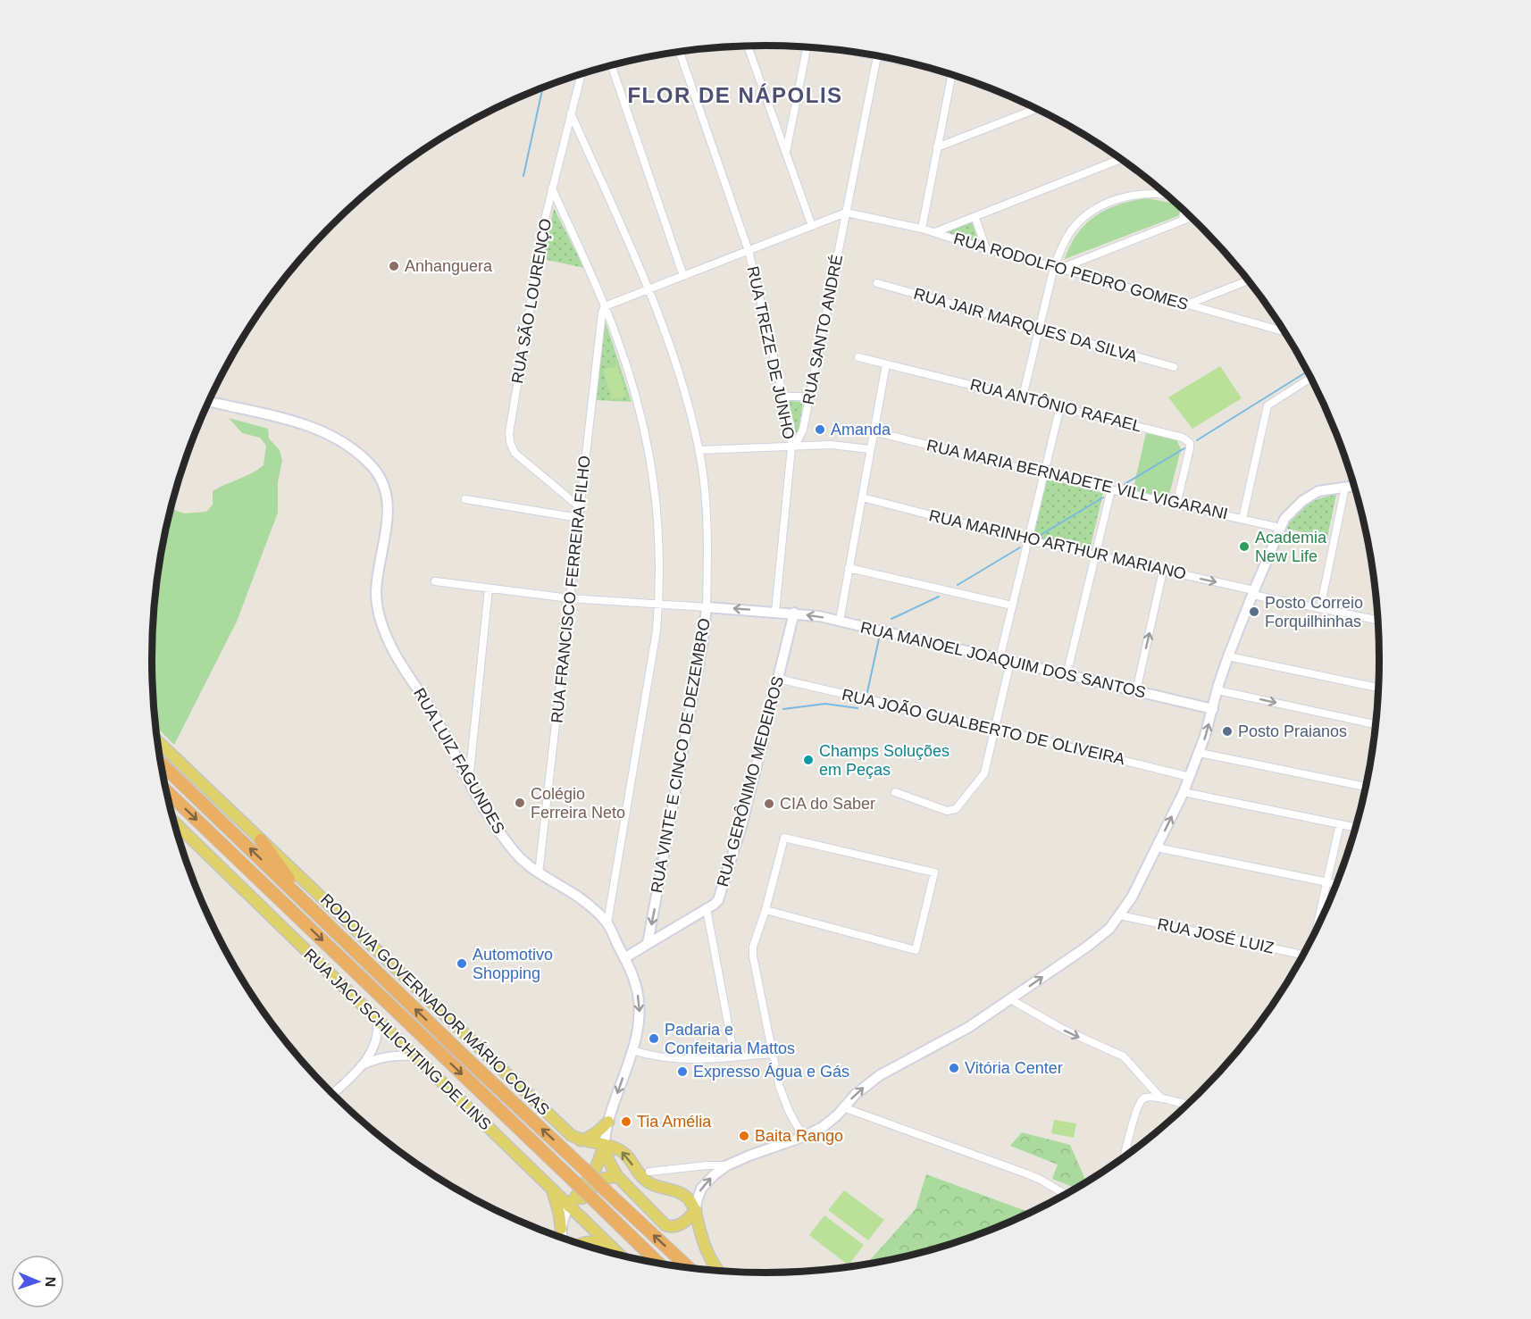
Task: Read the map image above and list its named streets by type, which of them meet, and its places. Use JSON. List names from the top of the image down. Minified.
{"streets":{"highway":["RODOVIA GOVERNADOR MÁRIO COVAS"],"main road":["RUA MANOEL JOAQUIM DOS SANTOS","RUA VINTE E CINCO DE DEZEMBRO","RUA LUIZ FAGUNDES","RUA GERÔNIMO MEDEIROS","RUA JACI SCHLICHTING DE LINS"],"street":["RUA RODOLFO PEDRO GOMES","RUA SÃO LOURENÇO","RUA JAIR MARQUES DA SILVA","RUA SANTO ANDRÉ","RUA TREZE DE JUNHO","RUA ANTÔNIO RAFAEL","RUA MARIA BERNADETE VILL VIGARANI","RUA MARINHO ARTHUR MARIANO","RUA FRANCISCO FERREIRA FILHO","RUA JOÃO GUALBERTO DE OLIVEIRA","RUA JOSÉ LUIZ"]},"crossings":[["RUA RODOLFO PEDRO GOMES","RUA SANTO ANDRÉ"],["RUA SÃO LOURENÇO","RUA FRANCISCO FERREIRA FILHO"],["RUA SÃO LOURENÇO","RUA VINTE E CINCO DE DEZEMBRO"],["RUA SANTO ANDRÉ","RUA TREZE DE JUNHO"],["RUA SANTO ANDRÉ","RUA MANOEL JOAQUIM DOS SANTOS"],["RUA ANTÔNIO RAFAEL","RUA MARIA BERNADETE VILL VIGARANI"],["RUA FRANCISCO FERREIRA FILHO","RUA LUIZ FAGUNDES"],["RUA MANOEL JOAQUIM DOS SANTOS","RUA VINTE E CINCO DE DEZEMBRO"],["RUA MANOEL JOAQUIM DOS SANTOS","RUA GERÔNIMO MEDEIROS"],["RUA JOÃO GUALBERTO DE OLIVEIRA","RUA GERÔNIMO MEDEIROS"],["RUA VINTE E CINCO DE DEZEMBRO","RUA GERÔNIMO MEDEIROS"],["RUA LUIZ FAGUNDES","RUA JACI SCHLICHTING DE LINS"]],"districts":["FLOR DE NÁPOLIS"],"places":["Anhanguera","Amanda","Academia New Life","Posto Correio Forquilhinhas","Posto Praianos","Champs Soluções em Peças","Colégio Ferreira Neto","CIA do Saber","Automotivo Shopping","Padaria e Confeitaria Mattos","Vitória Center","Expresso Água e Gás","Tia Amélia","Baita Rango"],"north":"right"}
